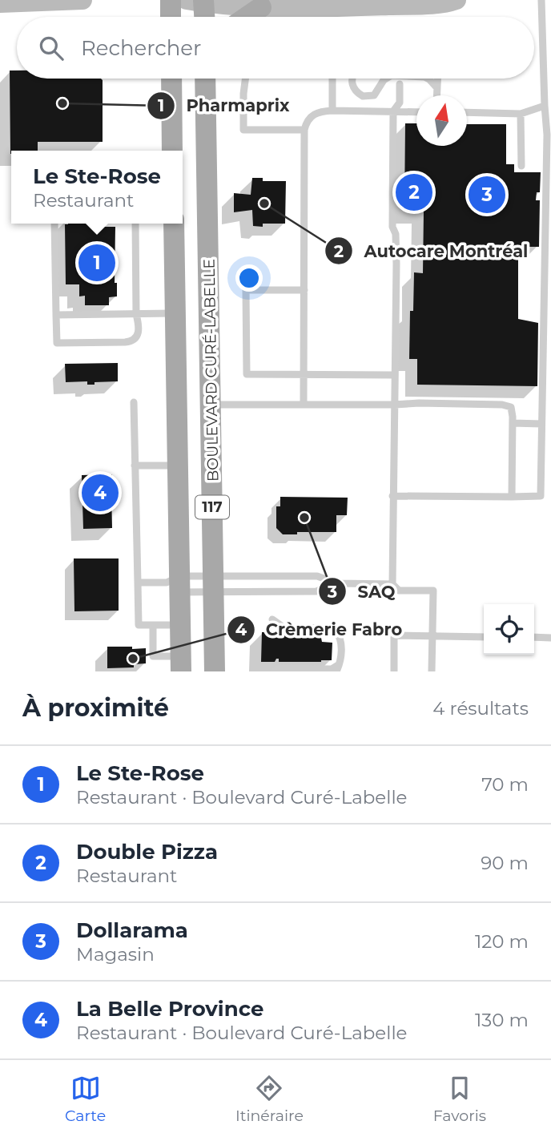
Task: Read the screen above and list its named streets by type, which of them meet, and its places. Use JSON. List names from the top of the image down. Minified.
{"streets":{"main road":["BOULEVARD CURÉ-LABELLE","117"]},"places":["Pharmaprix","Autocare Montréal","SAQ","Crèmerie Fabro"],"north":"top","page":{"search":"Rechercher","popup":["Le Ste-Rose","Restaurant"],"pins":["2","3","1","4"],"heading":["À proximité","4 résultats"],"list":[{"mark":"1","name":"Le Ste-Rose","note":"Restaurant · Boulevard Curé-Labelle","value":"70 m"},{"mark":"2","name":"Double Pizza","note":"Restaurant","value":"90 m"},{"mark":"3","name":"Dollarama","note":"Magasin","value":"120 m"},{"mark":"4","name":"La Belle Province","note":"Restaurant · Boulevard Curé-Labelle","value":"130 m"}],"nav":["Carte","Itinéraire","Favoris"]}}
